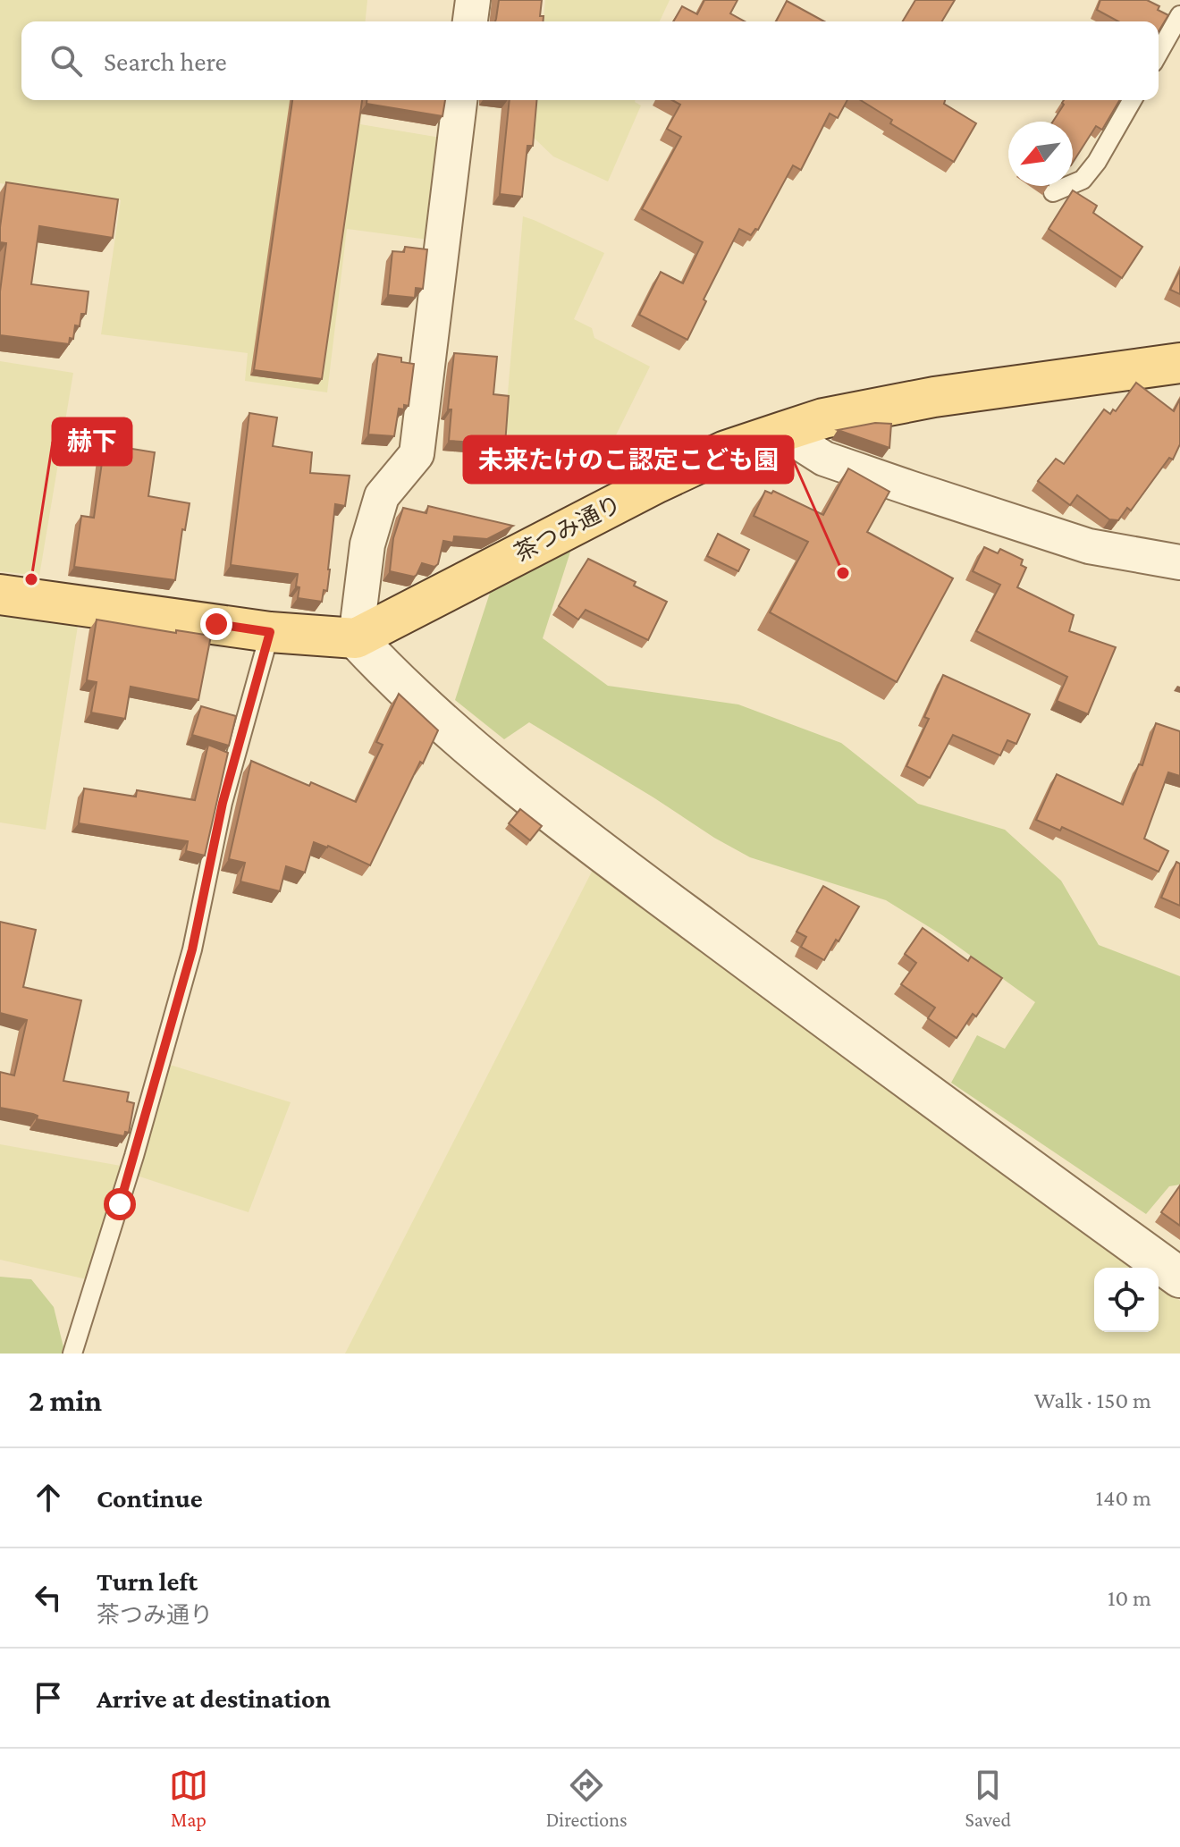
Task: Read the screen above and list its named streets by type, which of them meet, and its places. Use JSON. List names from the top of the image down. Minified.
{"streets":{"main road":["茶つみ通り"]},"places":["未来たけのこ認定こども園","赫下"],"north":"bottom left","page":{"search":"Search here","heading":["2 min","Walk · 150 m"],"list":[["Continue","140 m"],["Turn left","茶つみ通り","10 m"],"Arrive at destination"],"nav":["Map","Directions","Saved"]}}
